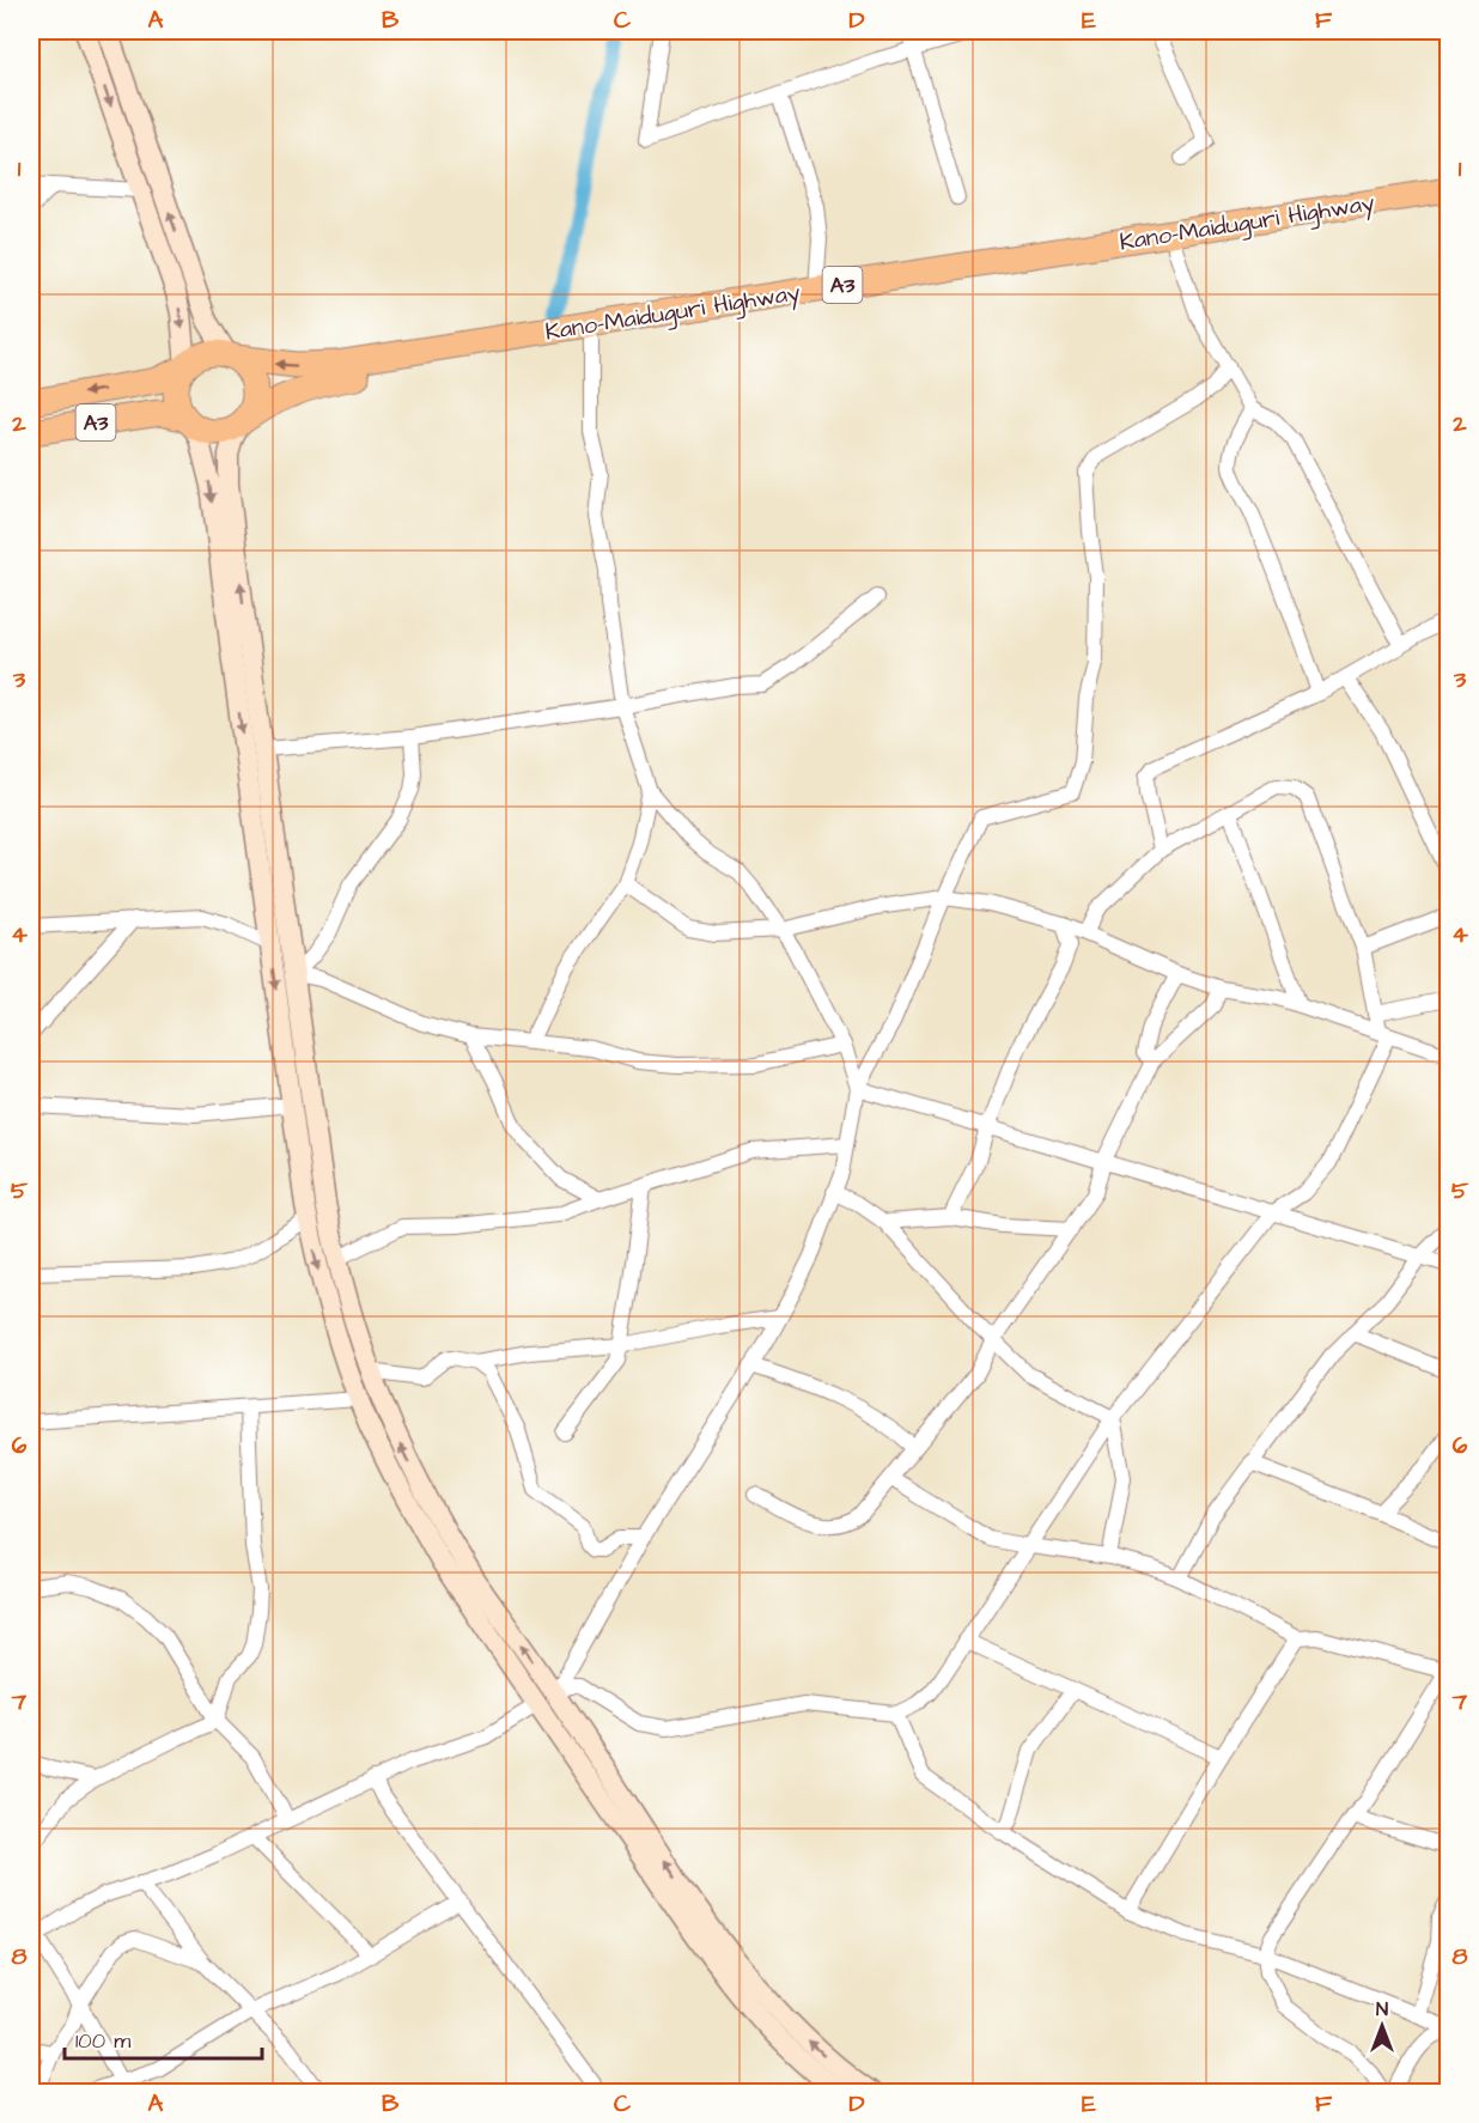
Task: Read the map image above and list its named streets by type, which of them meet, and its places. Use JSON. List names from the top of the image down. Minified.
{"streets":{"highway":["Kano-Maiduguri Highway","A3"]},"crossings":[["Kano-Maiduguri Highway","A3"]],"scale_bar":"100 m","north":"top","grid":{"columns":["A","B","C","D","E","F"],"rows":["1","2","3","4","5","6","7","8"]}}
